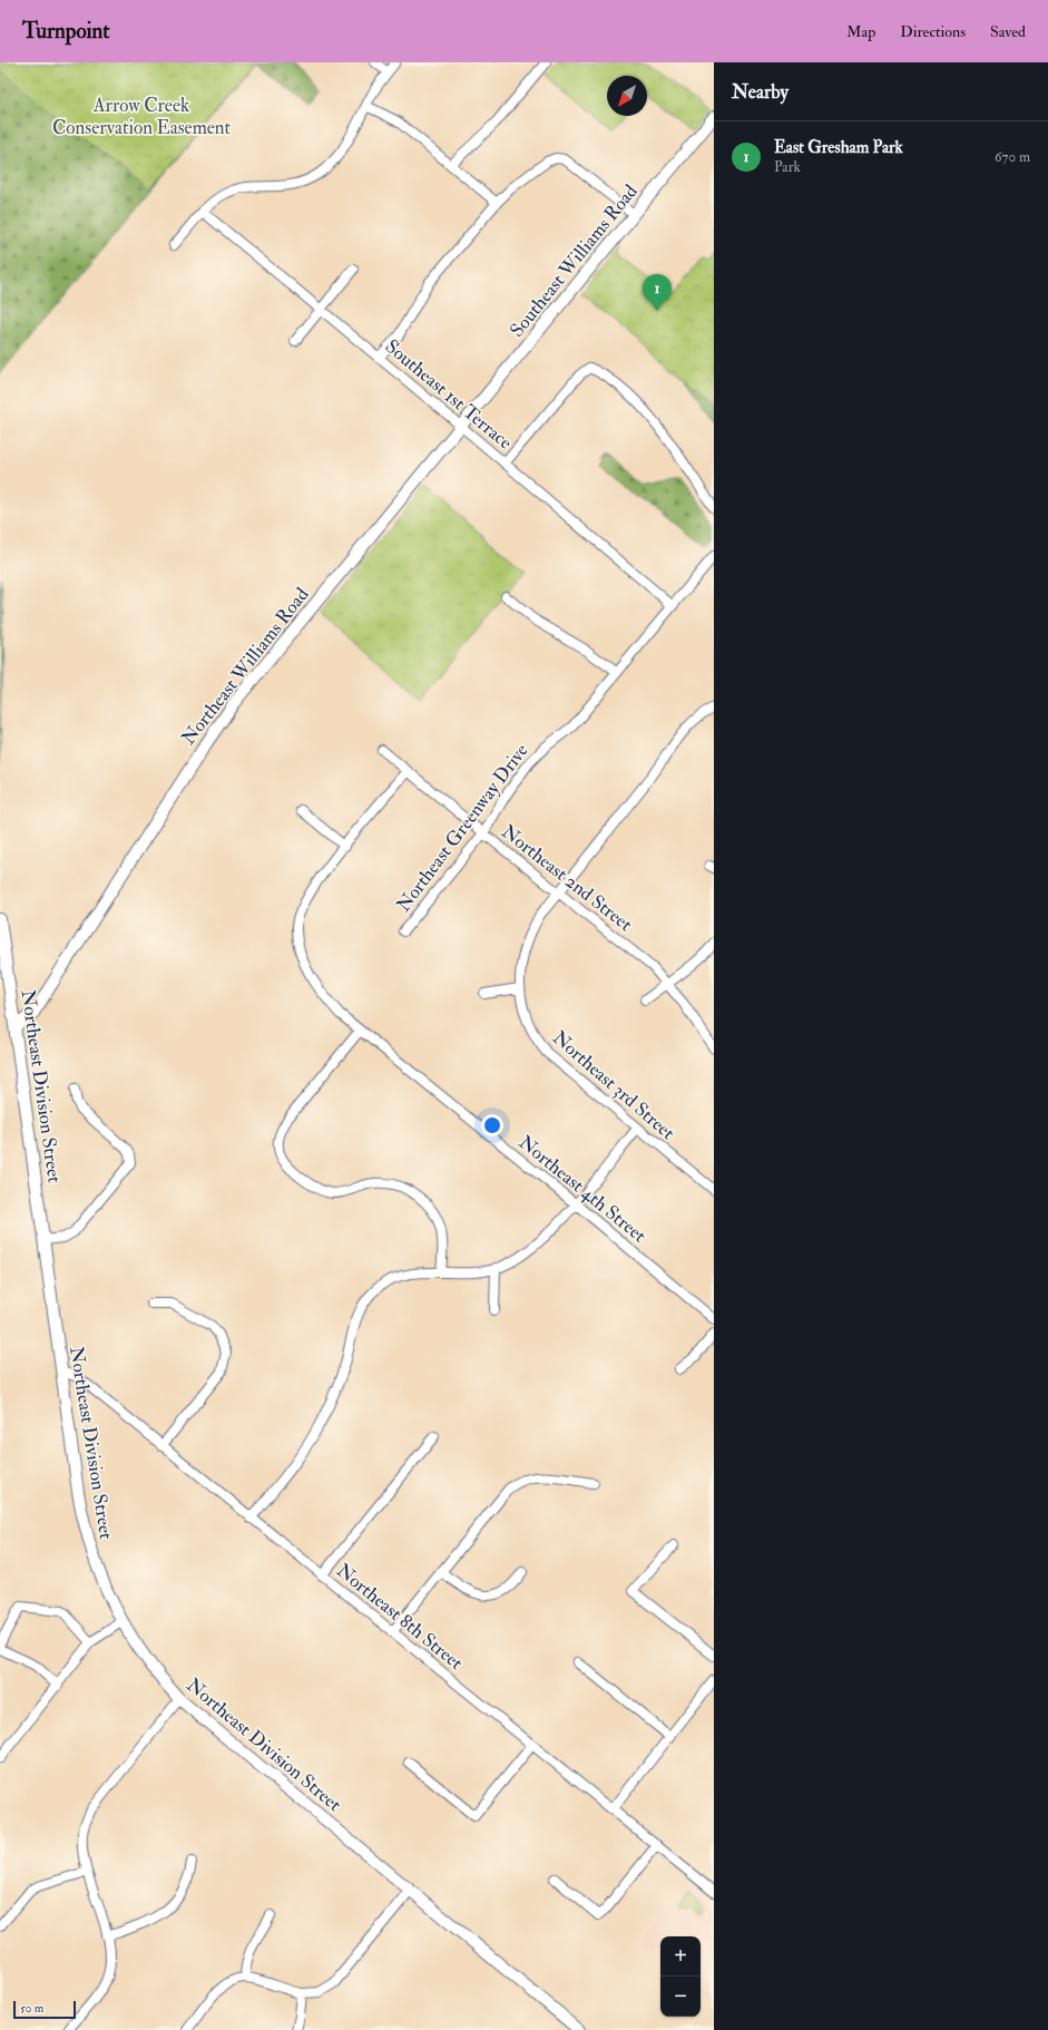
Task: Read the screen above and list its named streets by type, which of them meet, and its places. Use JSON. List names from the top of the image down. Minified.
{"streets":{"street":["Southeast Williams Road","Southeast 1st Terrace","Northeast Williams Road","Northeast Greenway Drive","Northeast 2nd Street","Northeast 3rd Street","Northeast Division Street","Northeast 4th Street","Northeast 8th Street"]},"crossings":[["Southeast Williams Road","Southeast 1st Terrace"],["Southeast Williams Road","Northeast Williams Road"],["Southeast 1st Terrace","Northeast Williams Road"],["Southeast 1st Terrace","Northeast Greenway Drive"],["Northeast Williams Road","Northeast Division Street"],["Northeast Greenway Drive","Northeast 2nd Street"],["Northeast 2nd Street","Northeast 3rd Street"],["Northeast 2nd Street","Northeast 4th Street"],["Northeast Division Street","Northeast 8th Street"]],"parks":["Arrow Creek Conservation Easement"],"scale_bar":"50 m","north":"bottom left","page":{"header":"Turnpoint","nav":["Map","Directions","Saved"],"heading":"Nearby","list":[{"mark":"1","name":"East Gresham Park","note":"Park","value":"670 m"}],"pins":"1","map_buttons":["+","−"],"scale":"50 m"}}
